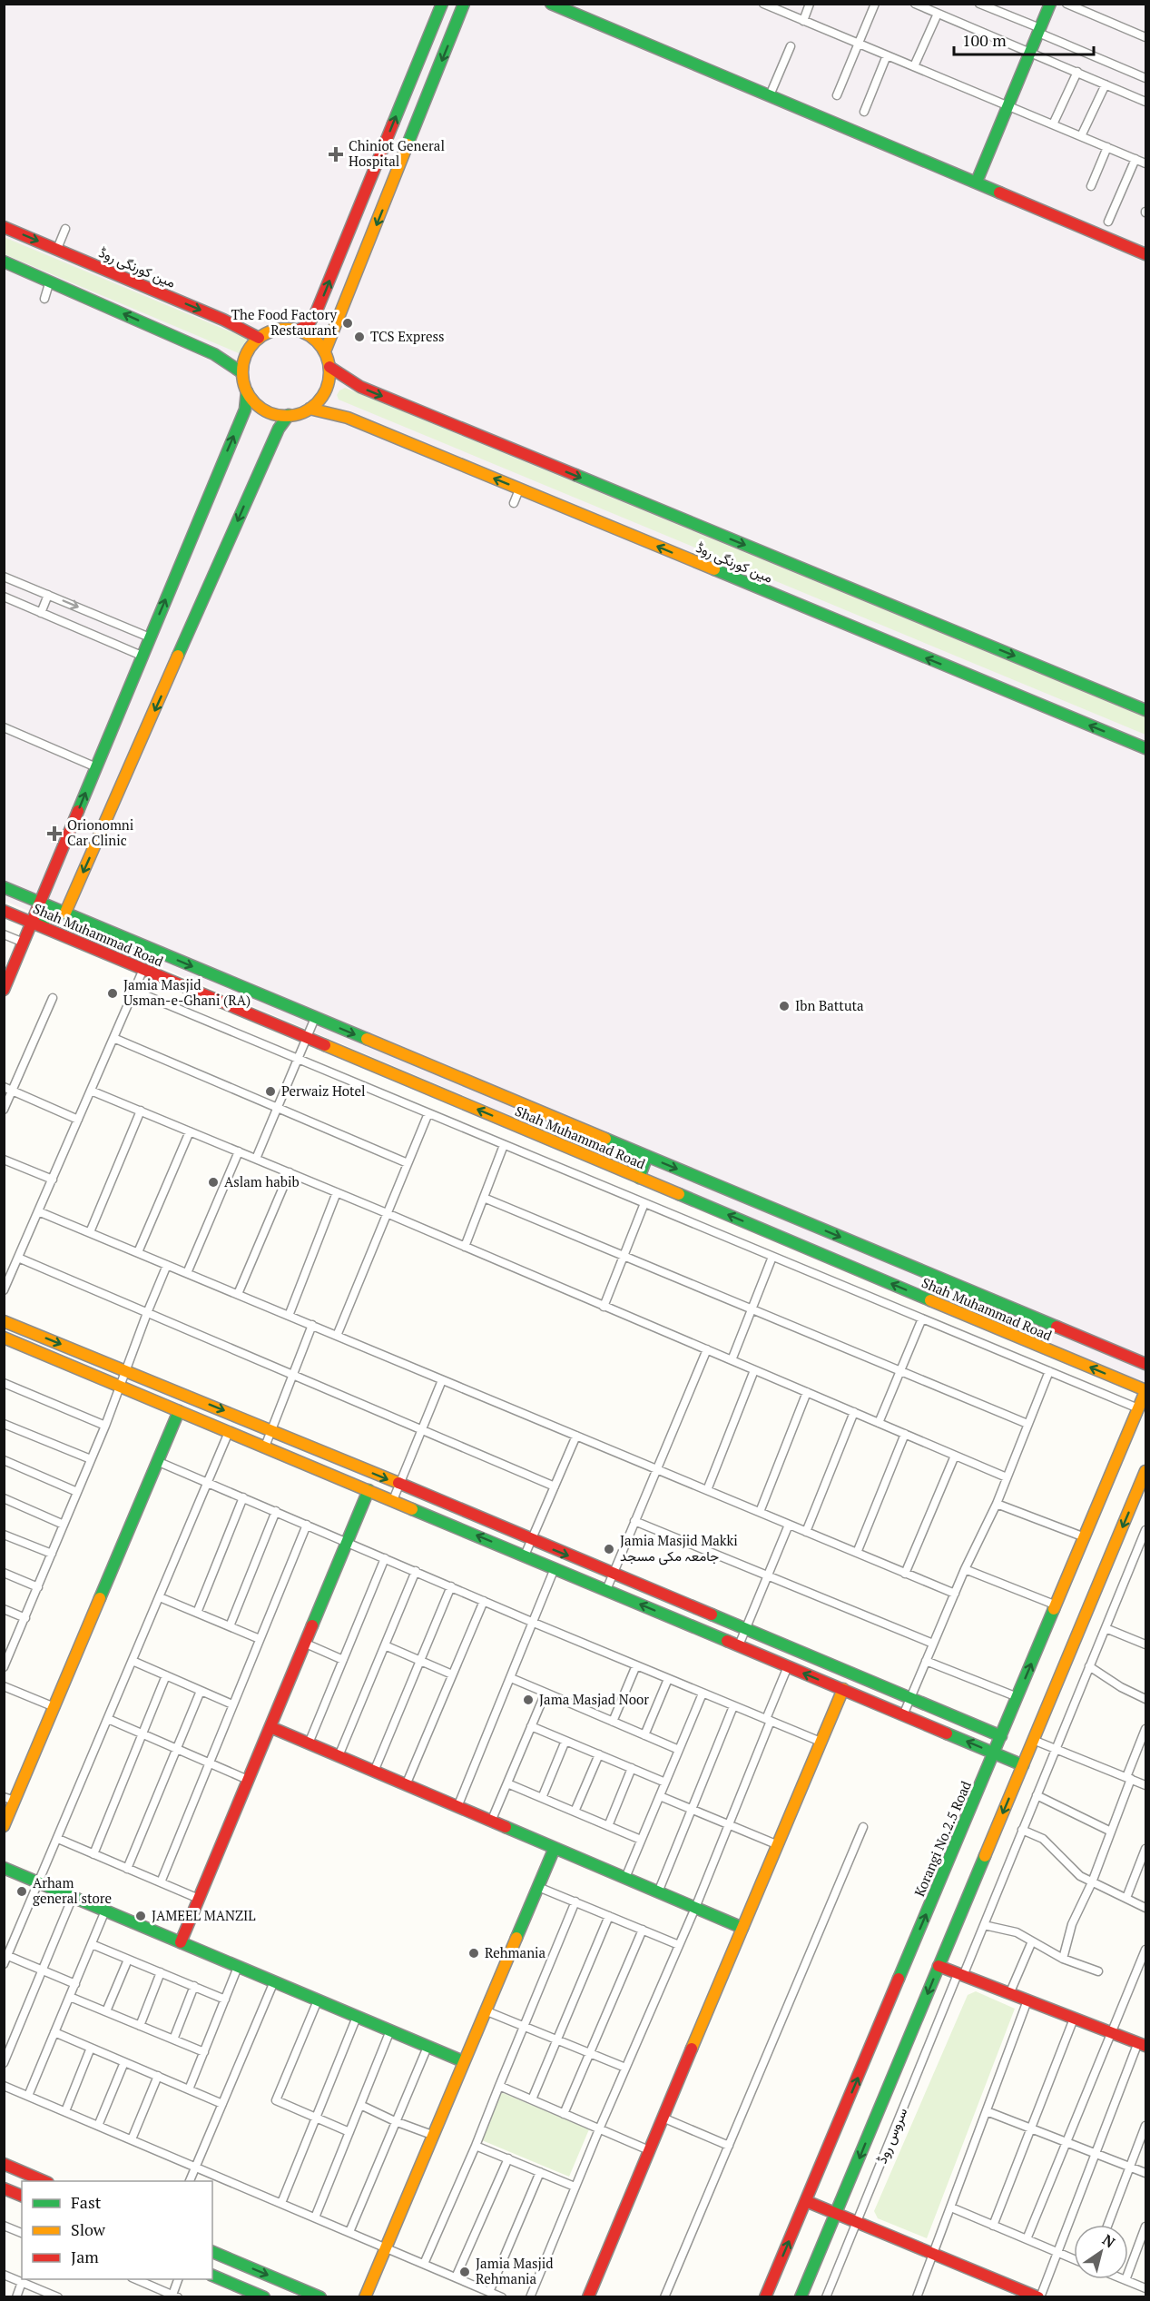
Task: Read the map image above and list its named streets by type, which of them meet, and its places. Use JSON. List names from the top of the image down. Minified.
{"streets":{"street":["مین کورنگی روڈ","Shah Muhammad Road","Korangi No.2.5 Road","سروس روڈ"]},"crossings":[["Shah Muhammad Road","Korangi No.2.5 Road"]],"places":{"health":["Chiniot General Hospital","Orionomni Car Clinic"],"other":["The Food Factory Restaurant","TCS Express","Jamia Masjid Usman-e-Ghani (RA)","Ibn Battuta","Perwaiz Hotel","Aslam habib","Jamia Masjid Makki جامعہ مکی مسجد","Jama Masjad Noor","Arham general store","JAMEEL MANZIL","Rehmania","Jamia Masjid Rehmania"]},"legend":["Fast","Slow","Jam"],"scale_bar":"100 m","north":"top right"}
